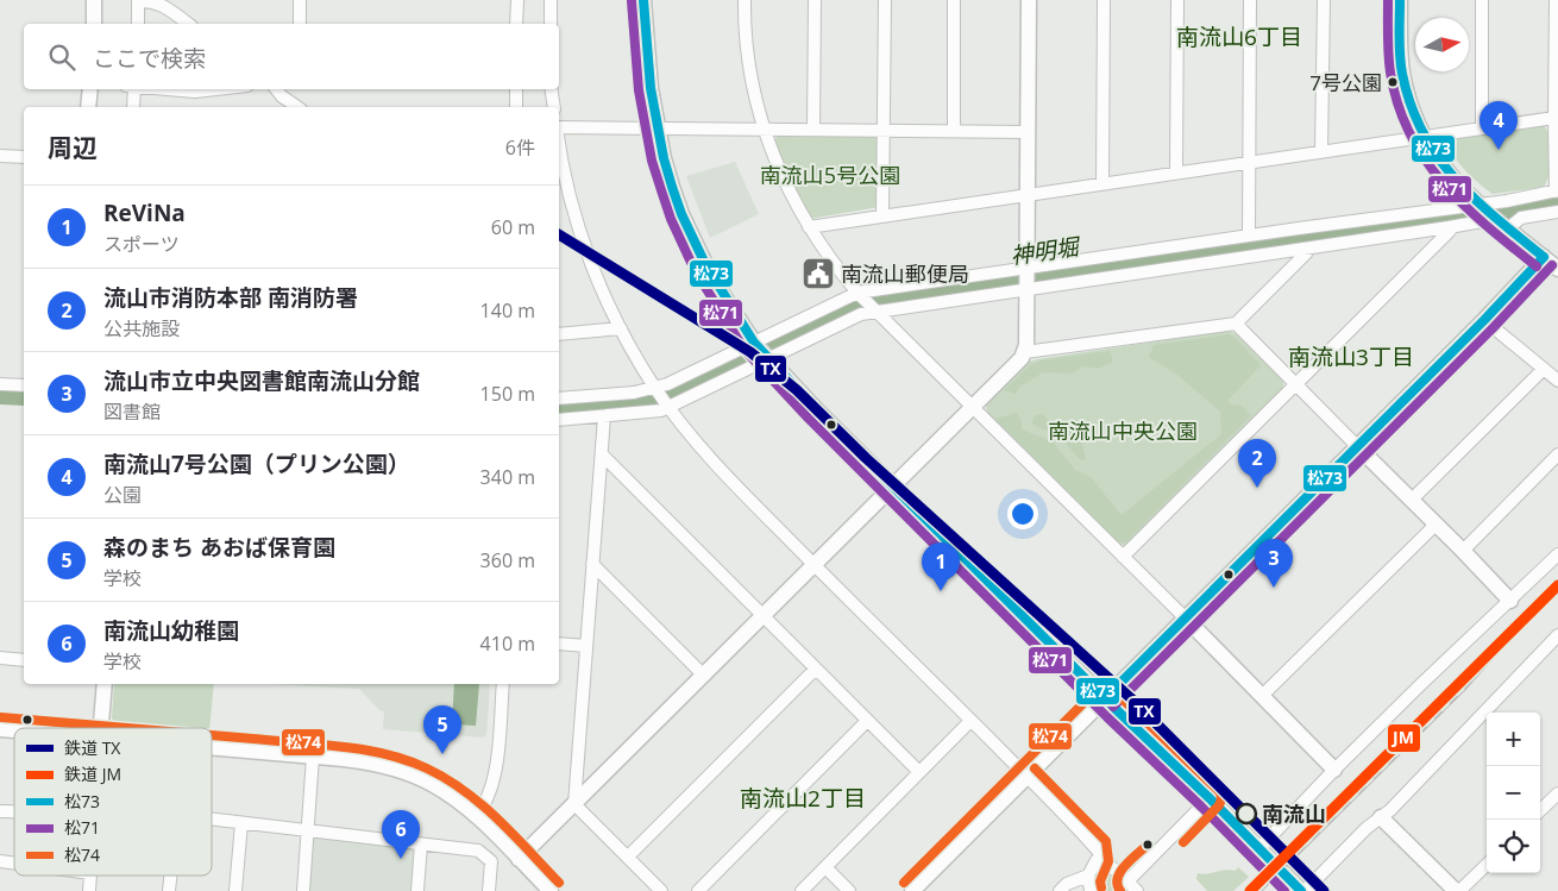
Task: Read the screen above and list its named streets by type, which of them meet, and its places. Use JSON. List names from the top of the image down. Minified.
{"districts":["南流山6丁目","南流山3丁目","南流山2丁目"],"water":["神明堀"],"parks":["南流山5号公園","南流山中央公園"],"places":{"other":["7号公園","南流山"],"public building":["南流山郵便局"]},"lines":["transit line 松73","transit line 松71","rail line TX","rail line JM","transit line 松74"],"legend":["鉄道 TX","鉄道 JM","松73","松71","松74"],"north":"right","page":{"search":"ここで検索","pins":["4","2","3","1","5","6"],"heading":["周辺","6件"],"list":[{"mark":"1","name":"ReViNa","note":"スポーツ","value":"60 m"},{"mark":"2","name":"流山市消防本部 南消防署","note":"公共施設","value":"140 m"},{"mark":"3","name":"流山市立中央図書館南流山分館","note":"図書館","value":"150 m"},{"mark":"4","name":"南流山7号公園（プリン公園）","note":"公園","value":"340 m"},{"mark":"5","name":"森のまち あおば保育園","note":"学校","value":"360 m"},{"mark":"6","name":"南流山幼稚園","note":"学校","value":"410 m"}],"map_buttons":["+","−"]}}
